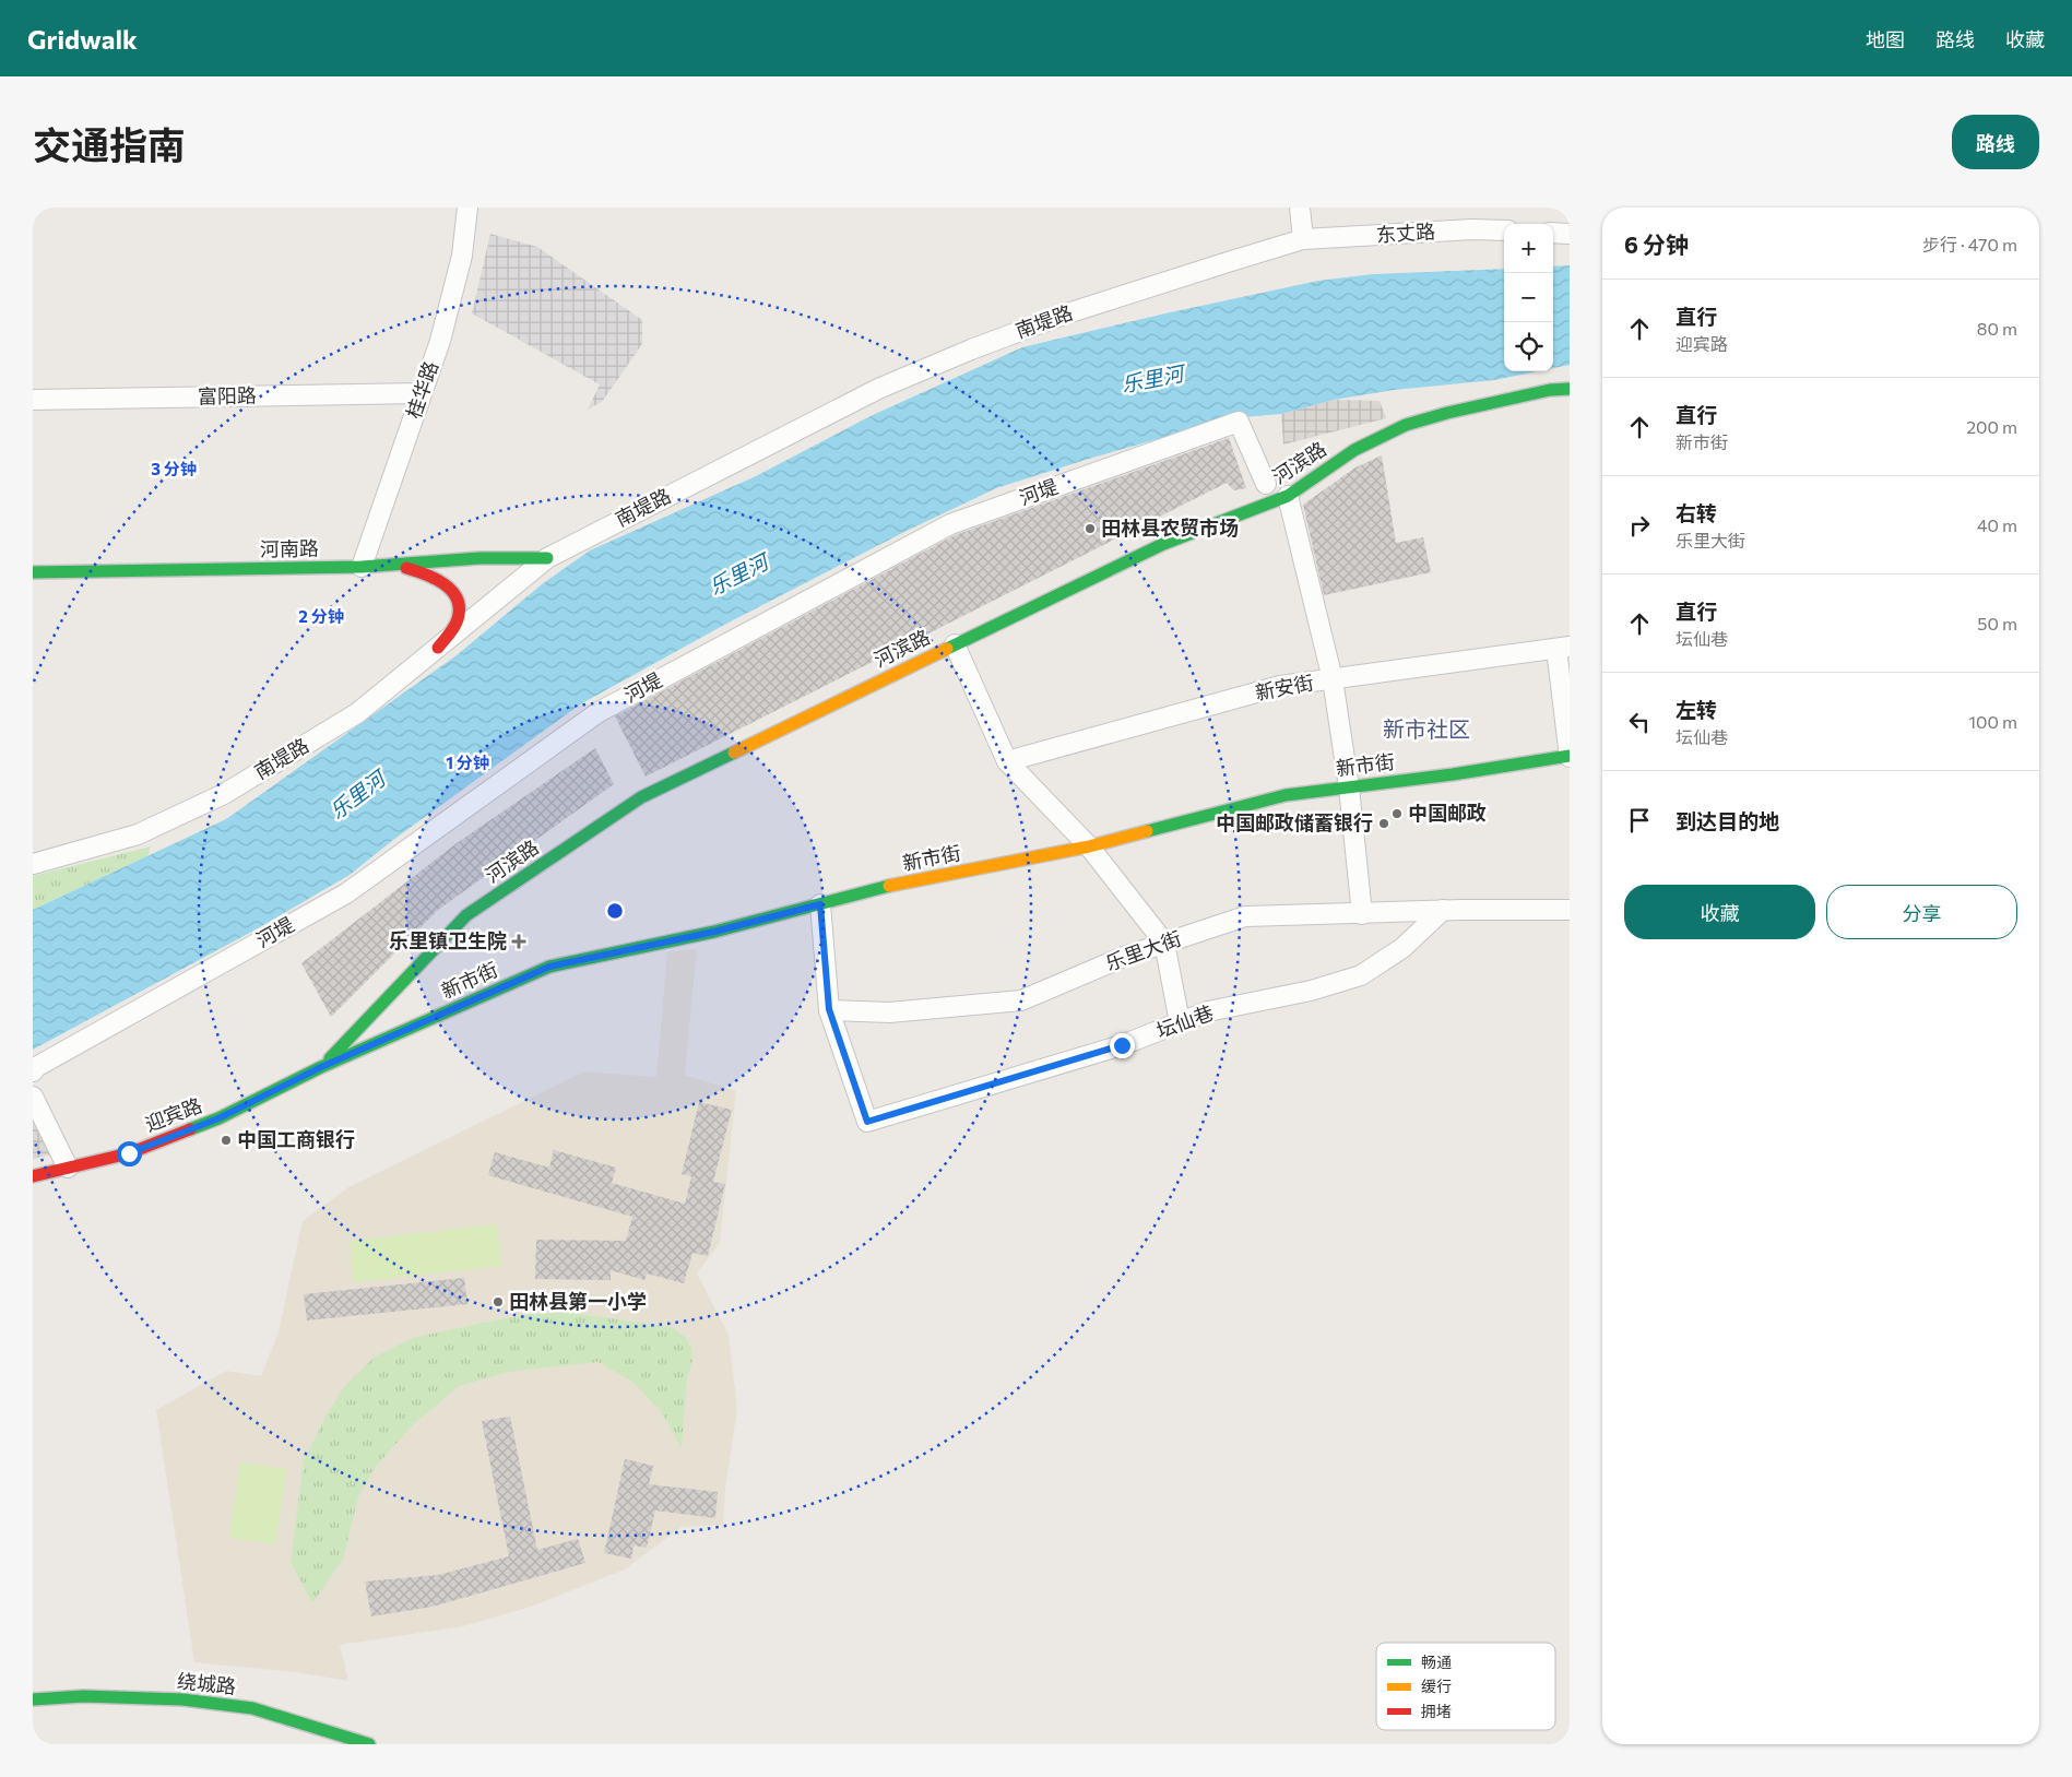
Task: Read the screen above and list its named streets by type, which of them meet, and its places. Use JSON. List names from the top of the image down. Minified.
{"streets":{"main road":["河滨路","河南路","新市街","迎宾路","绕城路"],"street":["东丈路","南堤路","桂华路","富阳路","河堤","新安街","乐里大街","坛仙巷"]},"crossings":[["东丈路","南堤路"],["南堤路","河南路"],["桂华路","富阳路"],["桂华路","河南路"],["河滨路","新市街"],["河滨路","迎宾路"],["新市街","迎宾路"],["乐里大街","坛仙巷"]],"districts":["新市社区"],"water":["乐里河"],"places":{"other":["田林县农贸市场","中国邮政","中国邮政储蓄银行","中国工商银行","田林县第一小学"],"health":["乐里镇卫生院"]},"legend":["畅通","缓行","拥堵"],"page":{"header":"Gridwalk","nav":["地图","路线","收藏"],"title":"交通指南","buttons":["路线",["收藏","分享"]],"heading":["6 分钟","步行 · 470 m"],"map_buttons":["+","−"],"list":[["直行","迎宾路","80 m"],["直行","新市街","200 m"],["右转","乐里大街","40 m"],["直行","坛仙巷","50 m"],["左转","坛仙巷","100 m"],"到达目的地"]},"rings":["3 分钟","2 分钟","1 分钟"]}
